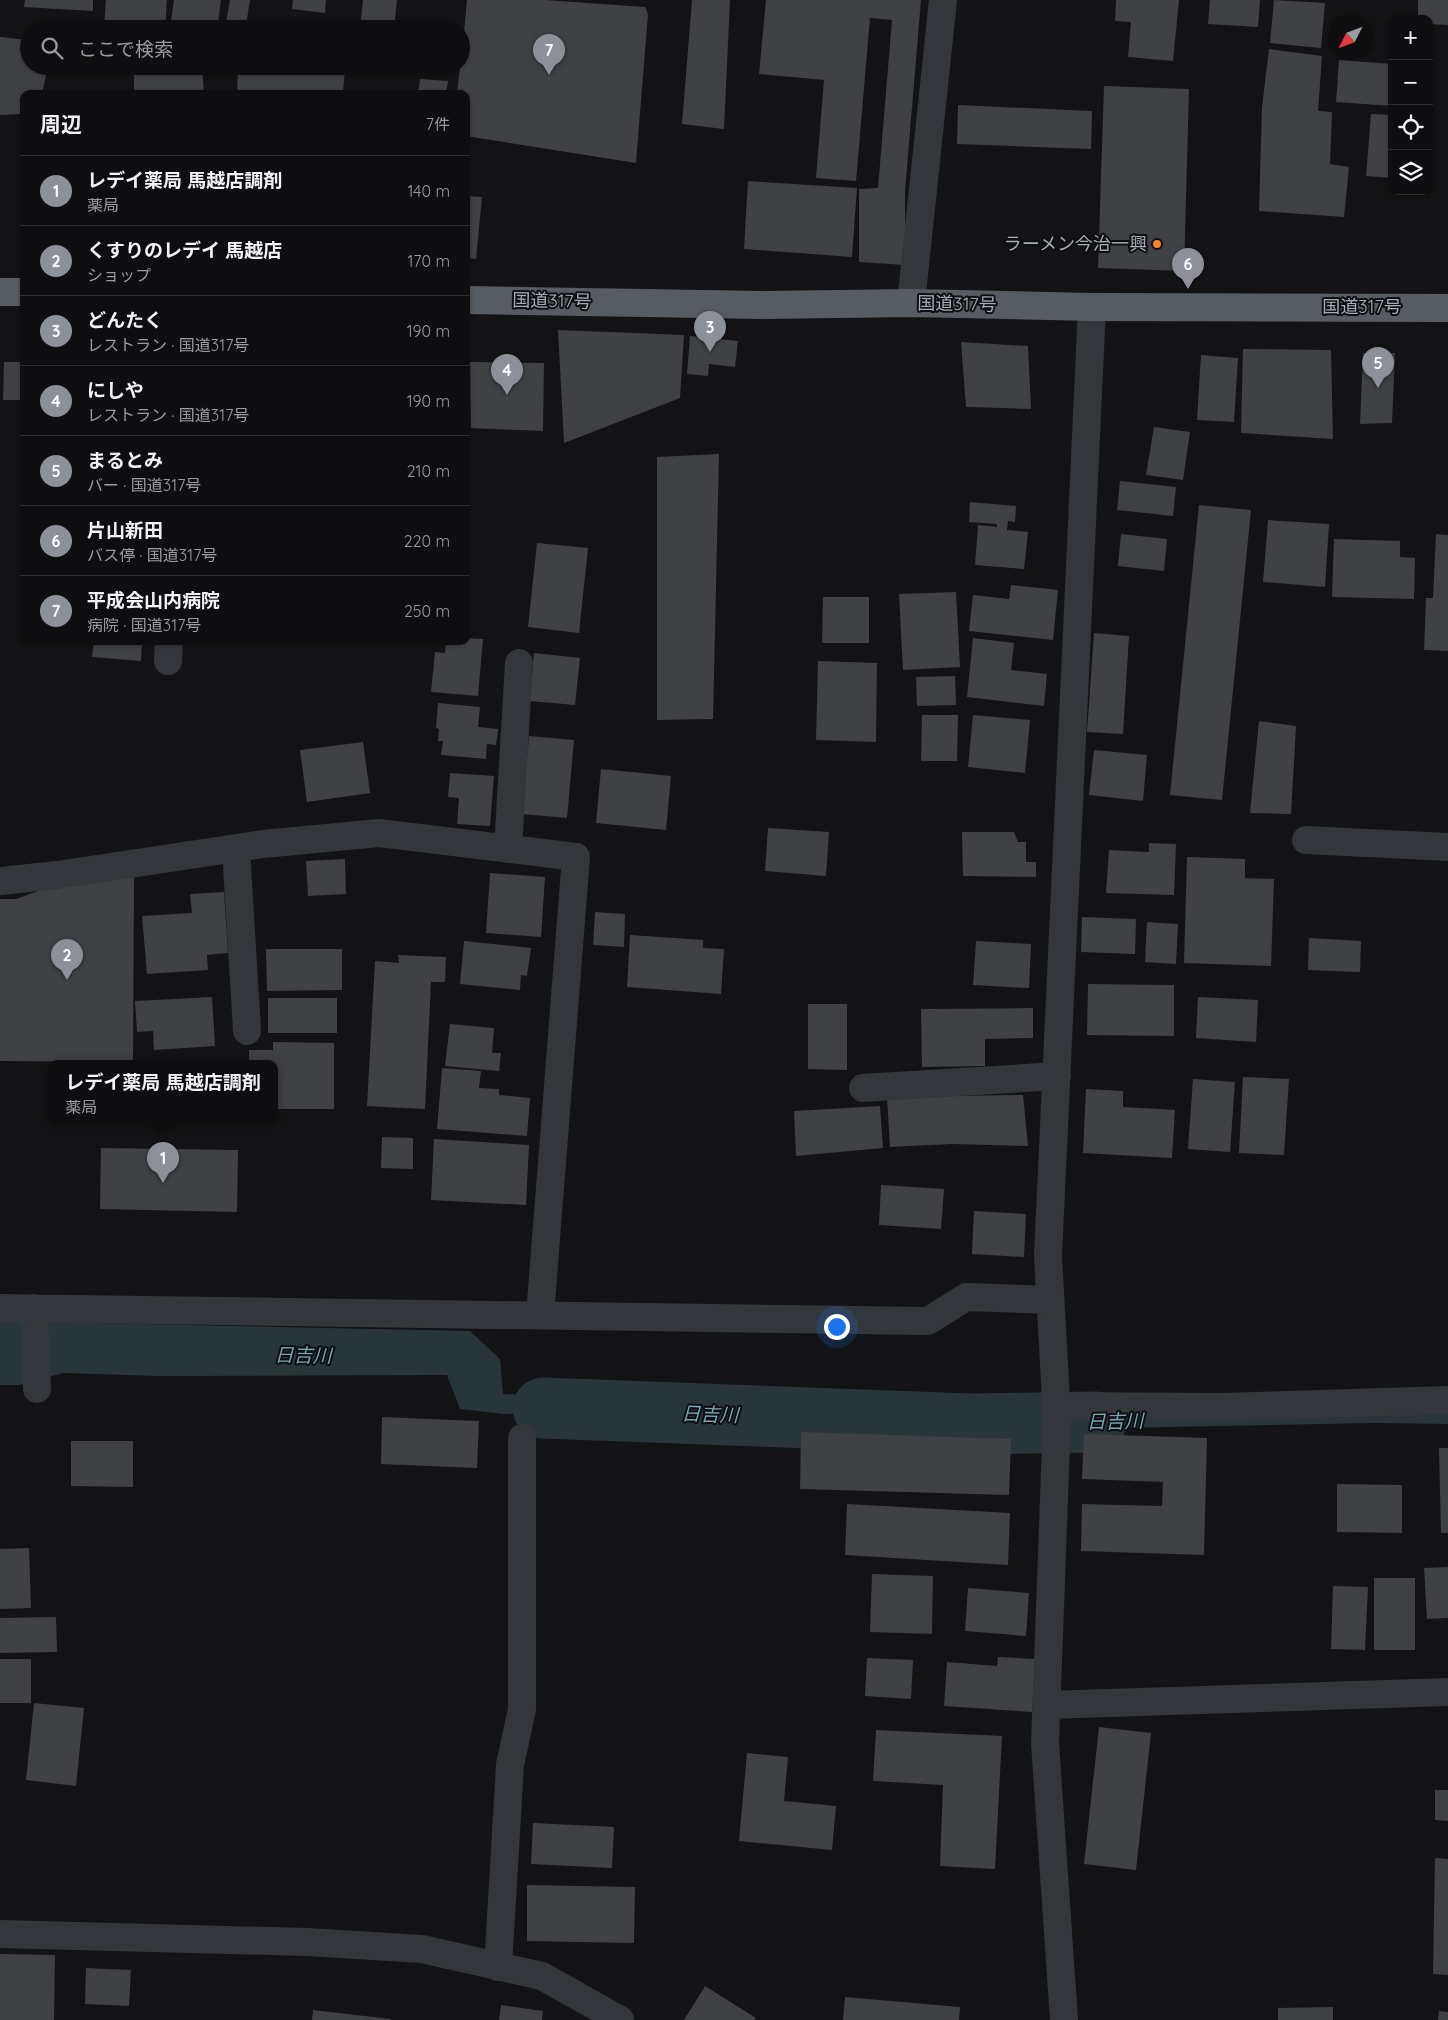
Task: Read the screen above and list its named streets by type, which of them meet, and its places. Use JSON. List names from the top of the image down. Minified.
{"streets":{"highway":["国道317号"]},"water":["日吉川"],"places":["ラーメン今治一興"],"north":"bottom left","page":{"map_buttons":["+","−"],"search":"ここで検索","pins":["7","6","3","5","4","2","1"],"heading":["周辺","7件"],"list":[{"mark":"1","name":"レデイ薬局 馬越店調剤","note":"薬局","value":"140 m"},{"mark":"2","name":"くすりのレデイ 馬越店","note":"ショップ","value":"170 m"},{"mark":"3","name":"どんたく","note":"レストラン · 国道317号","value":"190 m"},{"mark":"4","name":"にしや","note":"レストラン · 国道317号","value":"190 m"},{"mark":"5","name":"まるとみ","note":"バー · 国道317号","value":"210 m"},{"mark":"6","name":"片山新田","note":"バス停 · 国道317号","value":"220 m"},{"mark":"7","name":"平成会山内病院","note":"病院 · 国道317号","value":"250 m"}],"popup":["レデイ薬局 馬越店調剤","薬局"]}}
